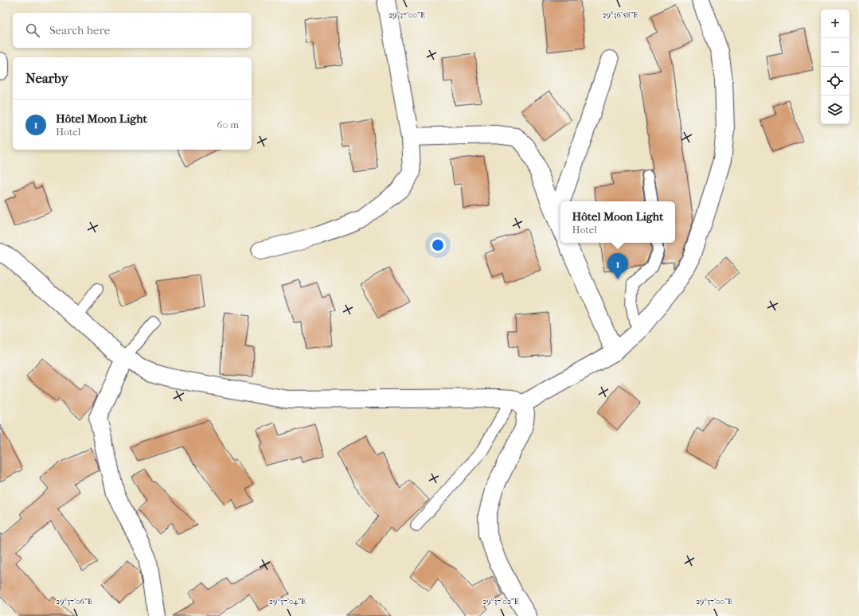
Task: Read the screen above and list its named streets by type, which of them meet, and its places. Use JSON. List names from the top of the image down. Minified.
{"page":{"map_buttons":["+","−"],"search":"Search here","heading":"Nearby","list":[{"mark":"1","name":"Hôtel Moon Light","note":"Hotel","value":"60 m"}],"popup":["Hôtel Moon Light","Hotel"],"pins":"1"},"coordinates":["29°37'00\"E","29°36'58\"E","29°37'06\"E","29°37'04\"E","29°37'02\"E"]}
